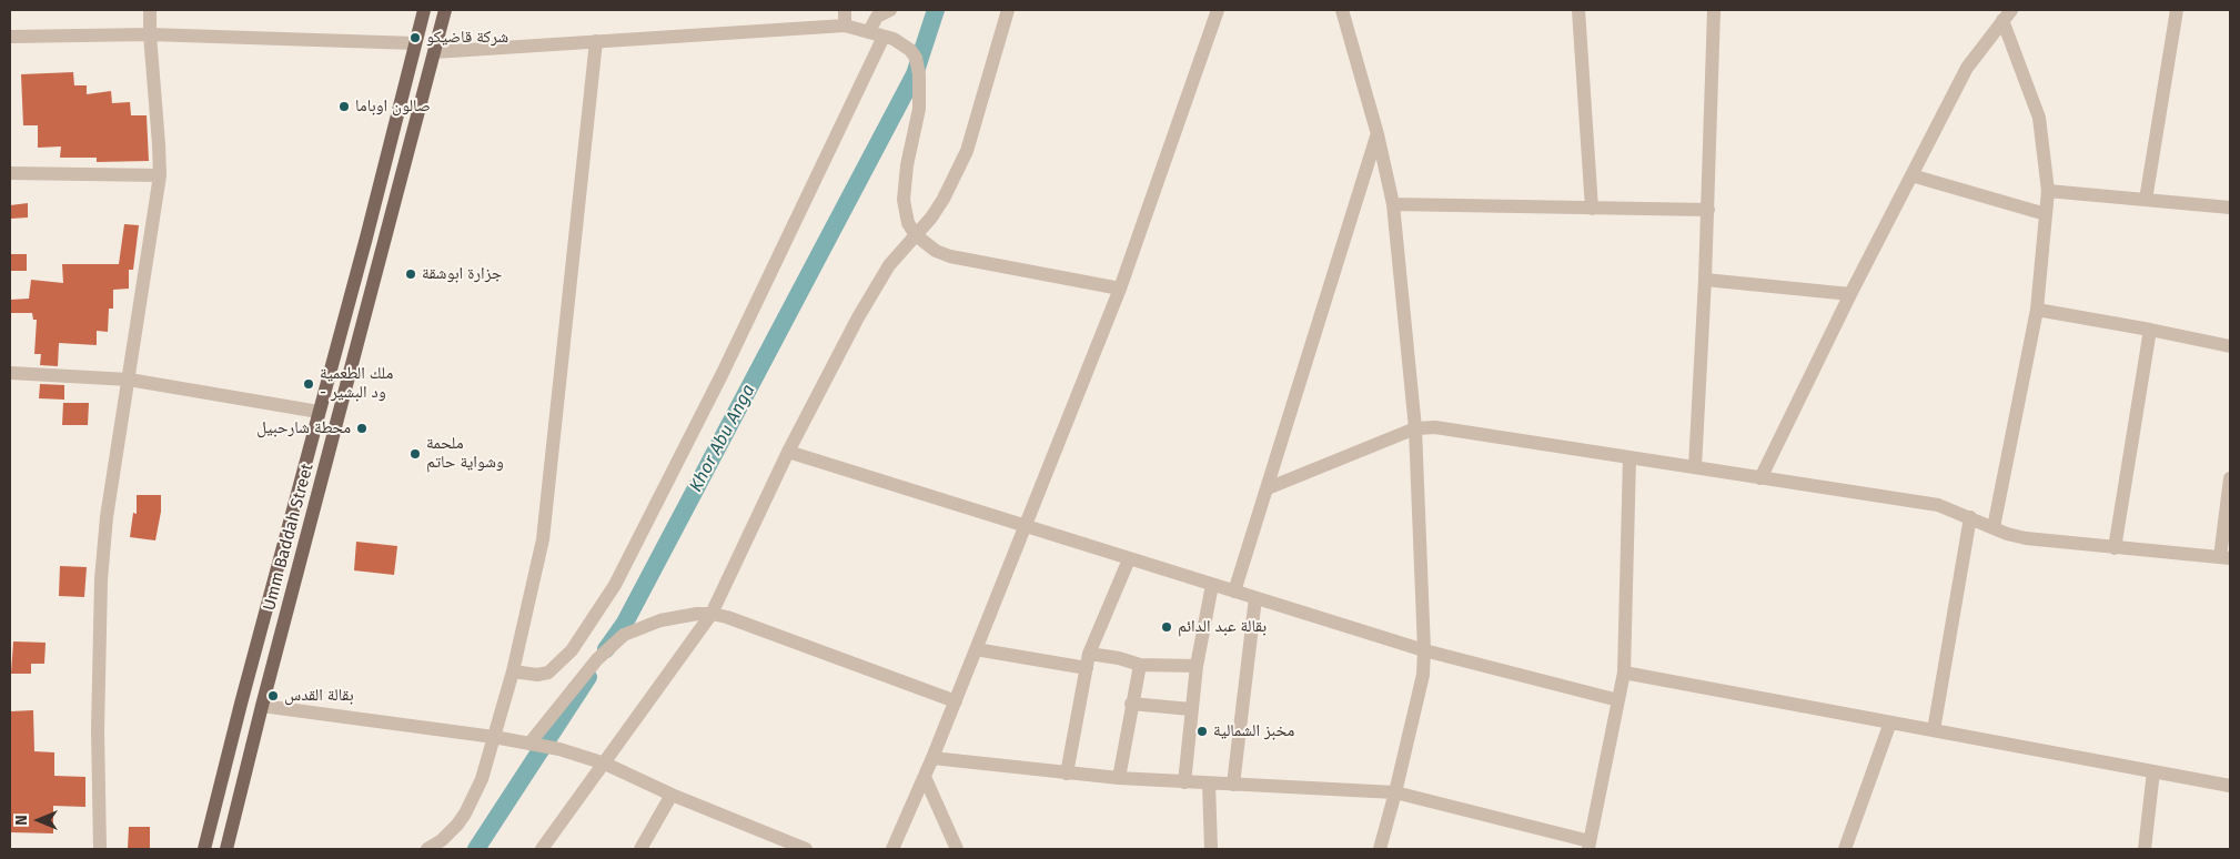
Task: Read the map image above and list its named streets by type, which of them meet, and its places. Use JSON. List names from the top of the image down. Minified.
{"streets":{"main road":["Umm Baddah Street"]},"water":["Khor Abu Anga"],"places":["شركة قاضيكو","صالون اوباما","جزارة ابوشقة","ملك الطعمية - ود البشير","محطة شارحبيل","ملحمة وشواية حاتم","بقالة عبد الدائم","بقالة القدس","مخبز الشمالية"],"north":"left"}
